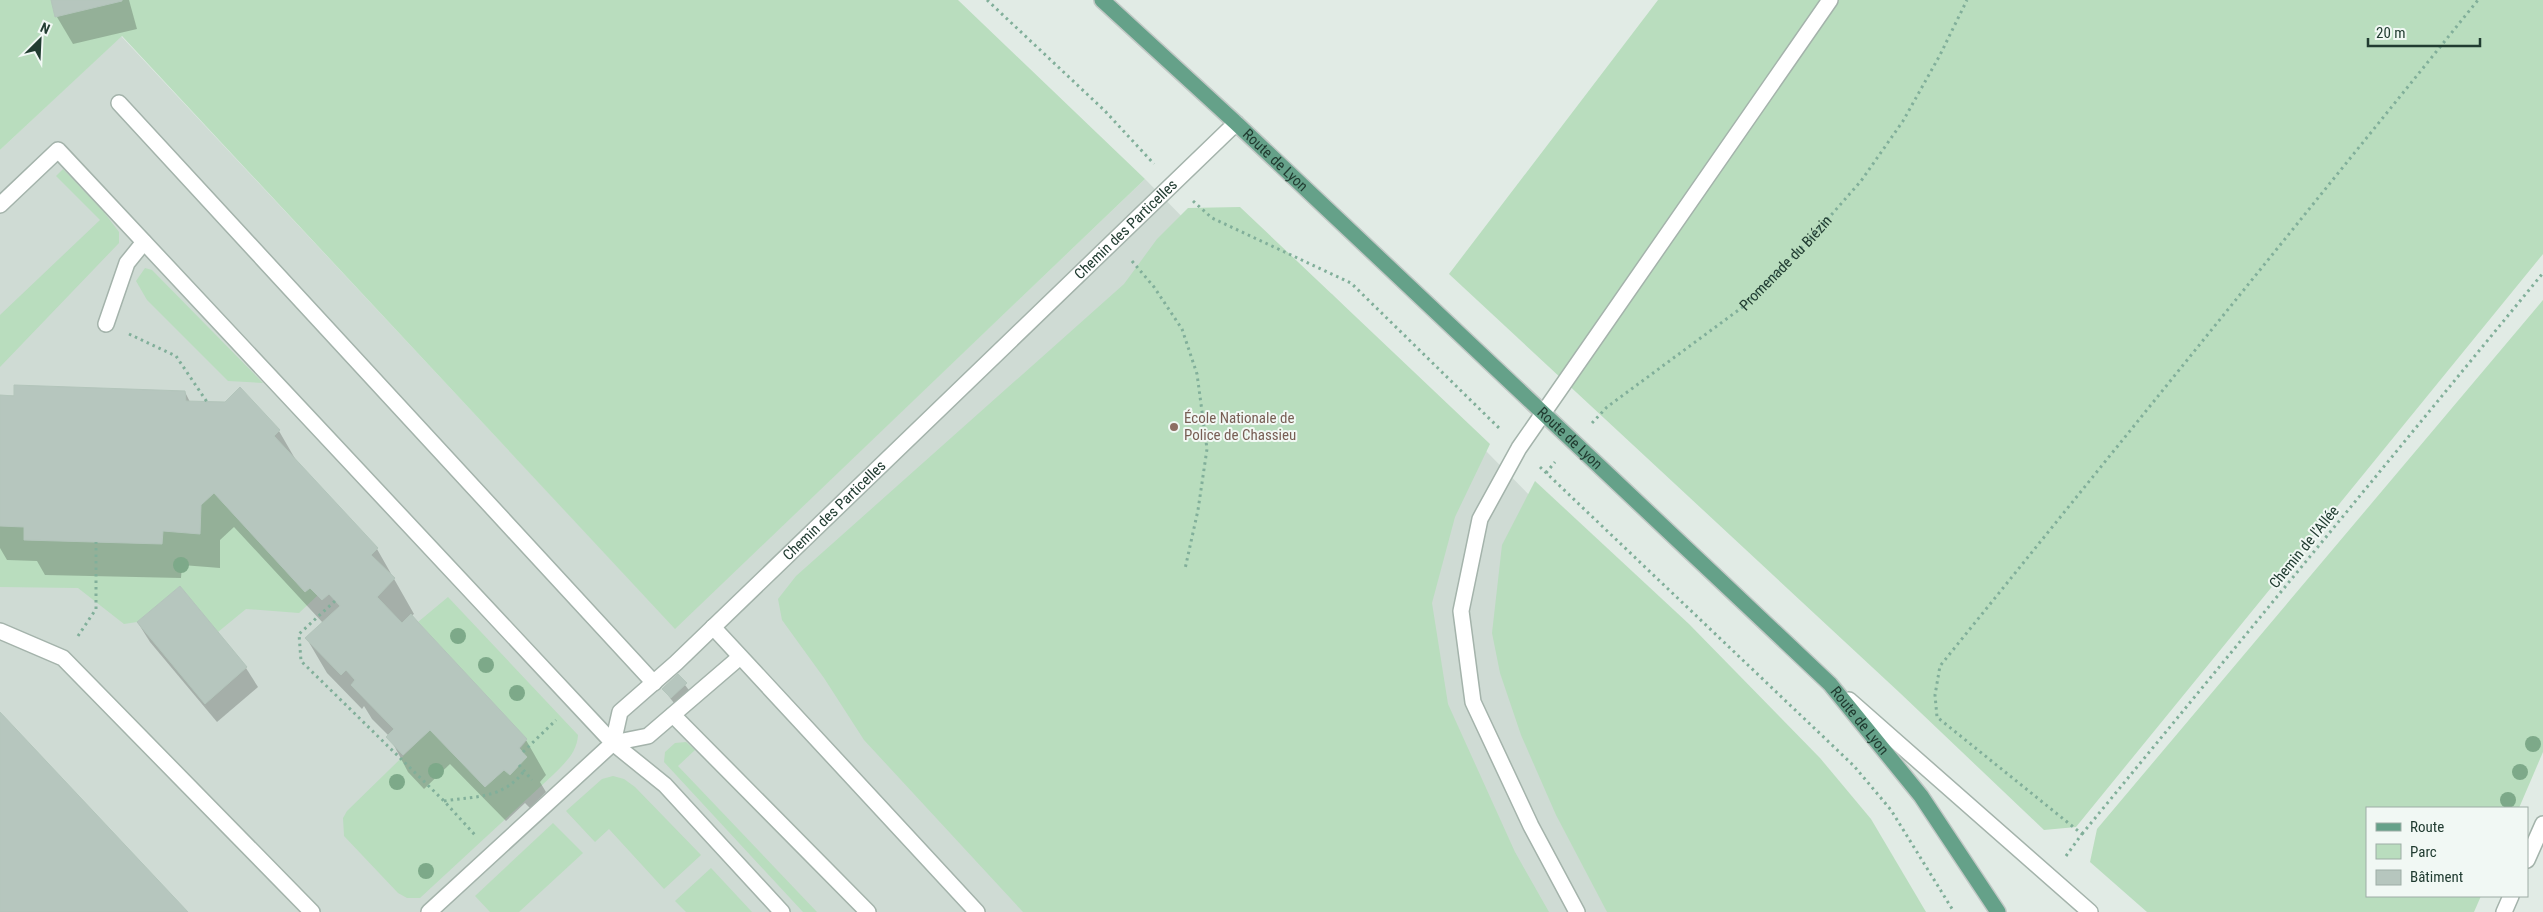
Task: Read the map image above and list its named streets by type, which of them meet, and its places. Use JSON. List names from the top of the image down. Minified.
{"streets":{"main road":["Route de Lyon"],"street":["Chemin des Particelles"],"path":["Promenade du Biézin","Chemin de l'Allée"]},"crossings":[["Route de Lyon","Chemin des Particelles"],["Route de Lyon","Promenade du Biézin"]],"places":["École Nationale de Police de Chassieu"],"legend":["Route","Parc","Bâtiment"],"scale_bar":"20 m","north":"top right"}
